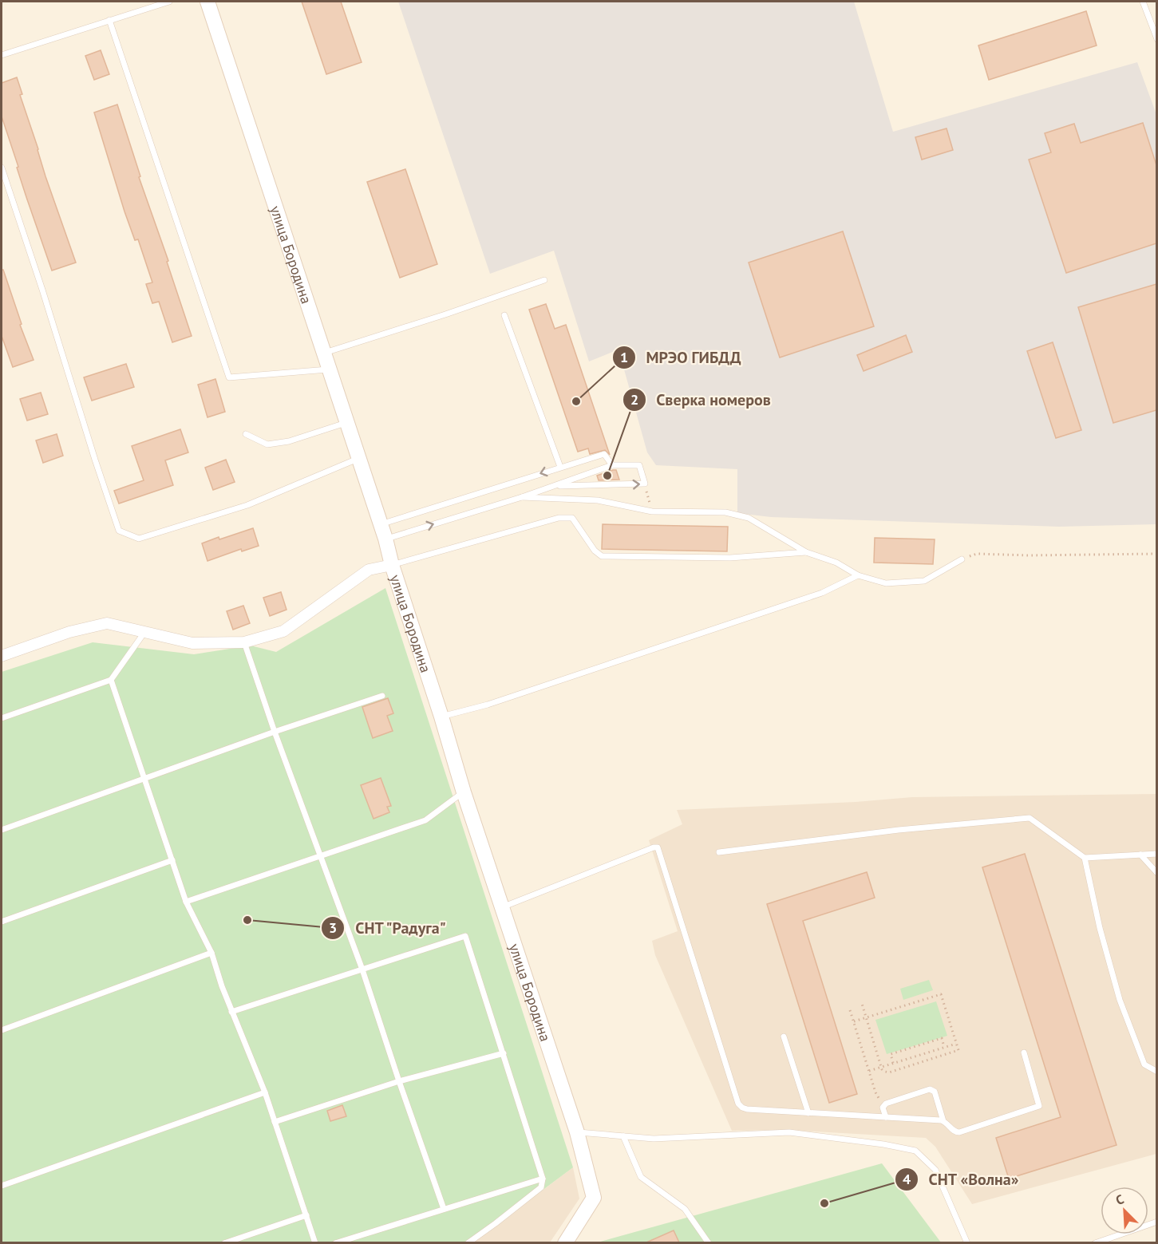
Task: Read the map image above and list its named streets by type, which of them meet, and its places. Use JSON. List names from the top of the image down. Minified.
{"streets":{"main road":["улица Бородина"]},"places":["МРЭО ГИБДД","Сверка номеров","СНТ \"Радуга\"","СНТ «Волна»"],"north":"top left"}
